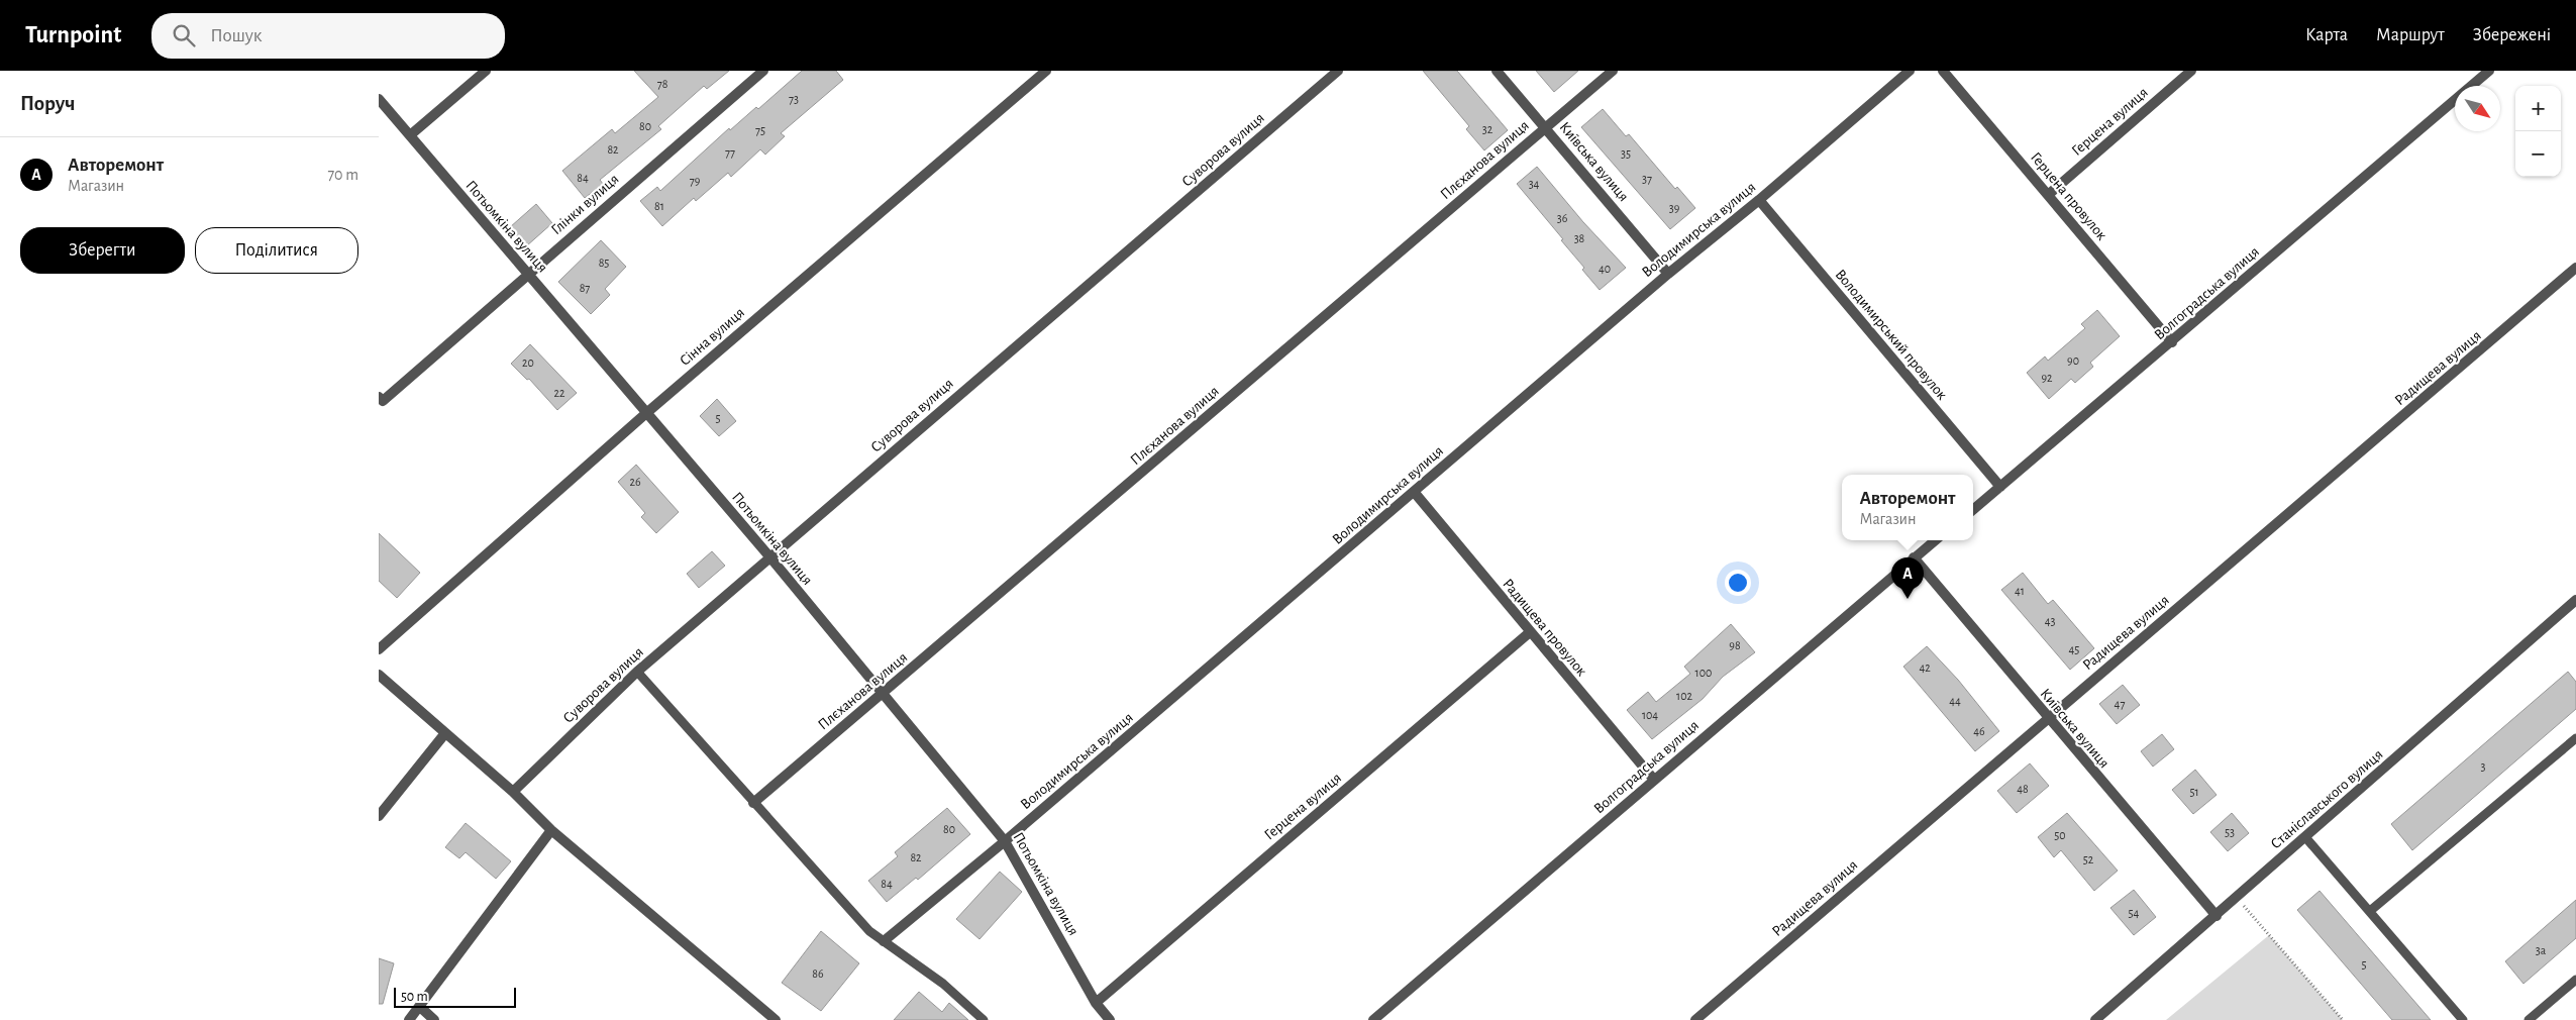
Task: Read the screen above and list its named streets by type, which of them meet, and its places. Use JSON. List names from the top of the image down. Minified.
{"streets":{"street":["Герцена вулиця","Суворова вулиця","Плєханова вулиця","Київська вулиця","Герцена провулок","Глінки вулиця","Потьомкіна вулиця","Володимирська вулиця","Волгоградська вулиця","Володимирський провулок","Сінна вулиця","Радищева вулиця","Радищева провулок","Станіславського вулиця"]},"crossings":[["Герцена вулиця","Герцена провулок"],["Герцена вулиця","Потьомкіна вулиця"],["Герцена вулиця","Радищева провулок"],["Суворова вулиця","Потьомкіна вулиця"],["Плєханова вулиця","Київська вулиця"],["Плєханова вулиця","Потьомкіна вулиця"],["Київська вулиця","Володимирська вулиця"],["Київська вулиця","Волгоградська вулиця"],["Київська вулиця","Радищева вулиця"],["Київська вулиця","Станіславського вулиця"],["Герцена провулок","Волгоградська вулиця"],["Глінки вулиця","Потьомкіна вулиця"],["Потьомкіна вулиця","Володимирська вулиця"],["Потьомкіна вулиця","Сінна вулиця"],["Володимирська вулиця","Володимирський провулок"],["Володимирська вулиця","Радищева провулок"],["Волгоградська вулиця","Володимирський провулок"],["Волгоградська вулиця","Радищева провулок"]],"house_numbers":["78","73","80","32","75","82","77","35","84","37","79","34","81","39","36","38","85","40","87","90","20","92","22","5","26","41","43","98","45","42","100","102","44","47","104","46","3","48","51","80","53","50","82","52","84","54","3а","5","86"],"scale_bar":"50 m","north":"bottom right","page":{"header":"Turnpoint","search":"Пошук","nav":["Карта","Маршрут","Збережені"],"heading":"Поруч","map_buttons":["+","−"],"list":[{"mark":"A","name":"Авторемонт","note":"Магазин","value":"70 m"}],"buttons":["Зберегти","Поділитися"],"popup":["Авторемонт","Магазин"],"pins":"A","scale":"50 m"}}
